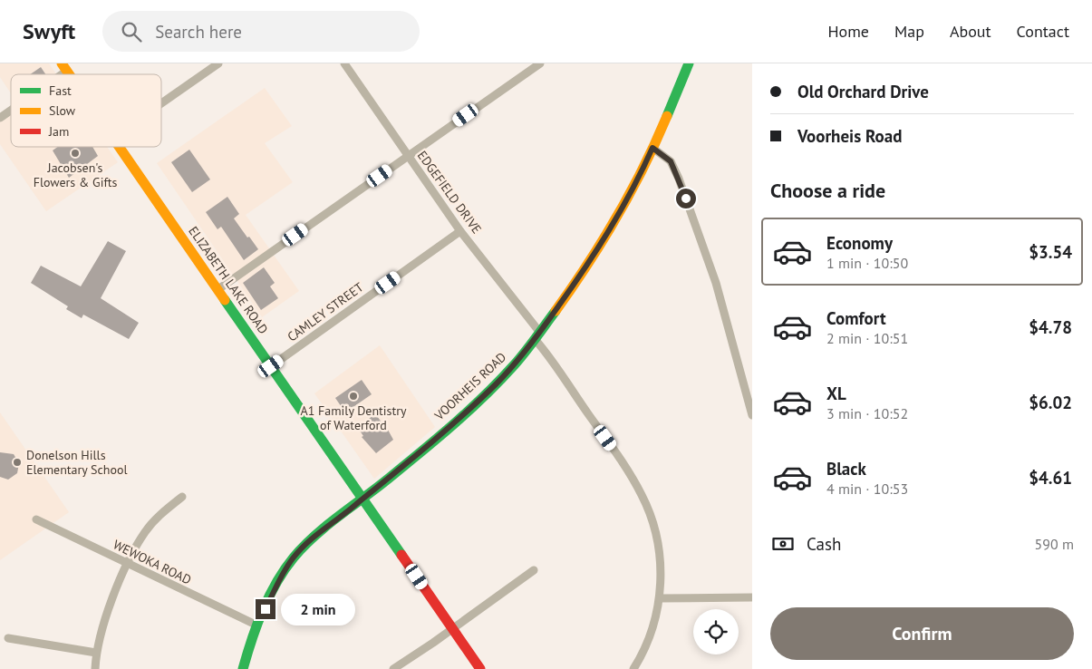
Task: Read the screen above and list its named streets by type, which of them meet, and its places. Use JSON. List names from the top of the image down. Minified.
{"streets":{"street":["EDGEFIELD DRIVE","ELIZABETH LAKE ROAD","CAMLEY STREET","VOORHEIS ROAD","WEWOKA ROAD"]},"crossings":[["EDGEFIELD DRIVE","CAMLEY STREET"],["EDGEFIELD DRIVE","VOORHEIS ROAD"],["ELIZABETH LAKE ROAD","CAMLEY STREET"],["ELIZABETH LAKE ROAD","VOORHEIS ROAD"],["VOORHEIS ROAD","WEWOKA ROAD"]],"places":["Jacobsen's Flowers & Gifts","A1 Family Dentistry of Waterford","Donelson Hills Elementary School"],"legend":["Fast","Slow","Jam"],"page":{"header":"Swyft","search":"Search here","nav":["Home","Map","About","Contact"],"banner":["Old Orchard Drive","Voorheis Road"],"heading":"Choose a ride","list":[{"name":"Economy","note":"1 min · 10:50","value":"$3.54"},{"name":"Comfort","note":"2 min · 10:51","value":"$4.78"},{"name":"XL","note":"3 min · 10:52","value":"$6.02"},{"name":"Black","note":"4 min · 10:53","value":"$4.61"}],"pay":["Cash","590 m"],"bubble":"2 min","buttons":"Confirm"}}
